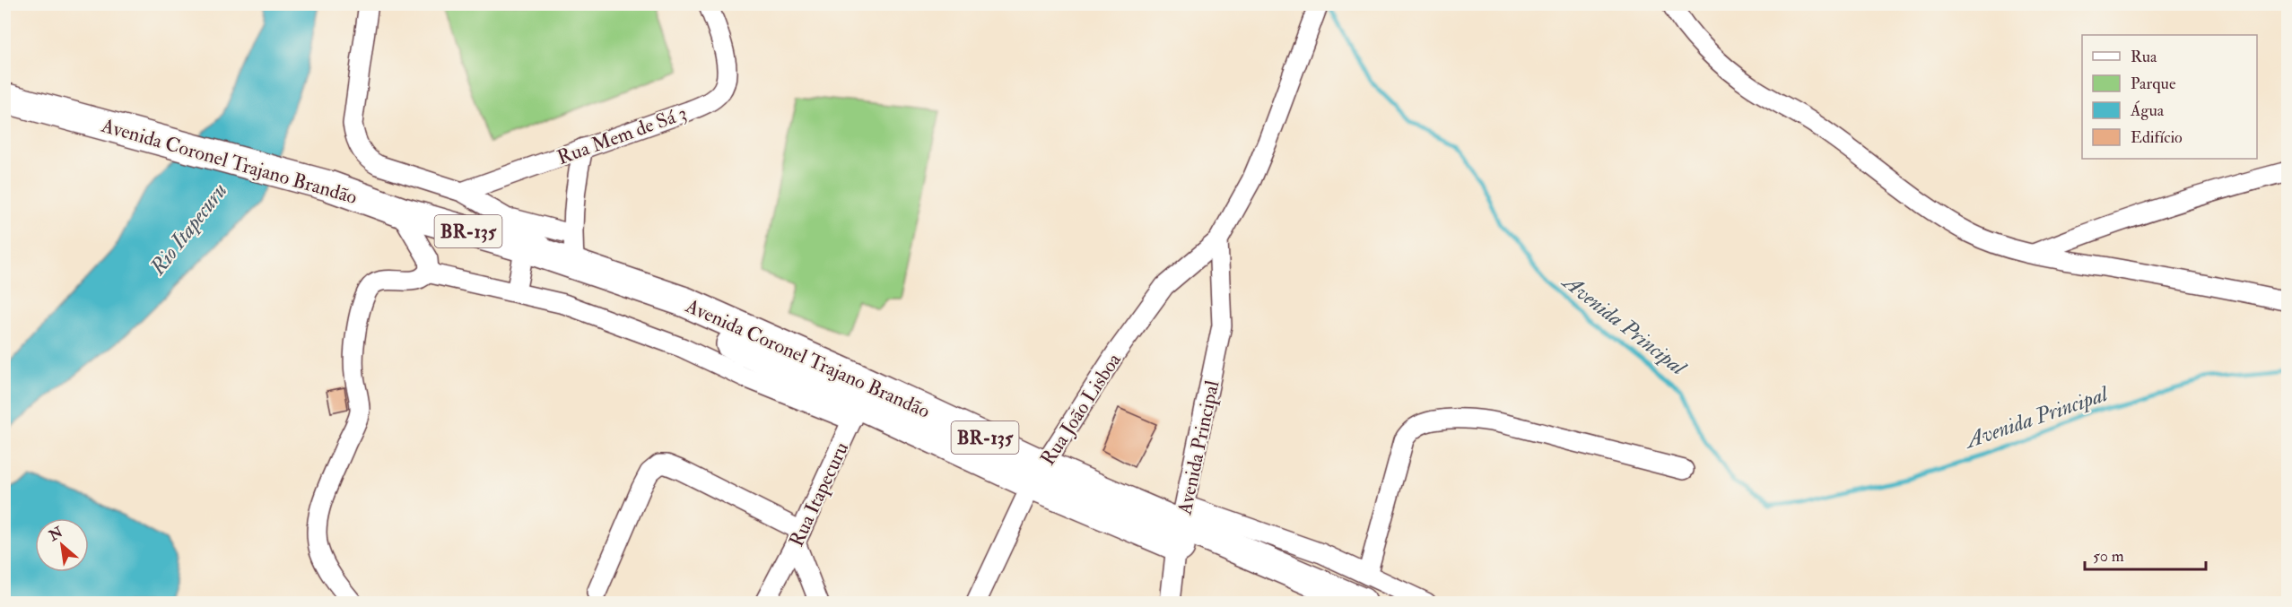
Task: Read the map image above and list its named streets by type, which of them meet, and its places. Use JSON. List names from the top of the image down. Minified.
{"streets":{"main road":["Avenida Coronel Trajano Brandão","BR-135"],"street":["Rua Mem de Sá 3","Rua João Lisboa","Avenida Principal","Rua Itapecuru"]},"crossings":[["Avenida Coronel Trajano Brandão","Rua João Lisboa"],["Avenida Coronel Trajano Brandão","Avenida Principal"],["Avenida Coronel Trajano Brandão","Rua Itapecuru"],["Rua João Lisboa","Avenida Principal"]],"water":["Rio Itapecuru","Avenida Principal"],"legend":["Rua","Parque","Água","Edifício"],"scale_bar":"50 m","north":"top left"}
